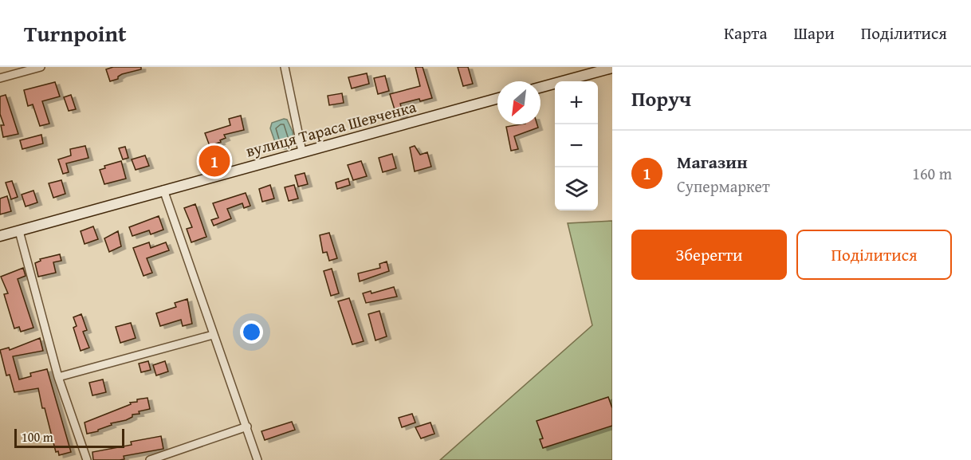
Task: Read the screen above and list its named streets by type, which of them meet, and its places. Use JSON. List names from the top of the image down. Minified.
{"streets":{"street":["вулиця Тараса Шевченка"]},"scale_bar":"100 m","north":"bottom left","page":{"header":"Turnpoint","nav":["Карта","Шари","Поділитися"],"heading":"Поруч","map_buttons":["+","−"],"list":[{"mark":"1","name":"Магазин","note":"Супермаркет","value":"160 m"}],"pins":"1","buttons":["Зберегти","Поділитися"],"scale":"100 m"}}
